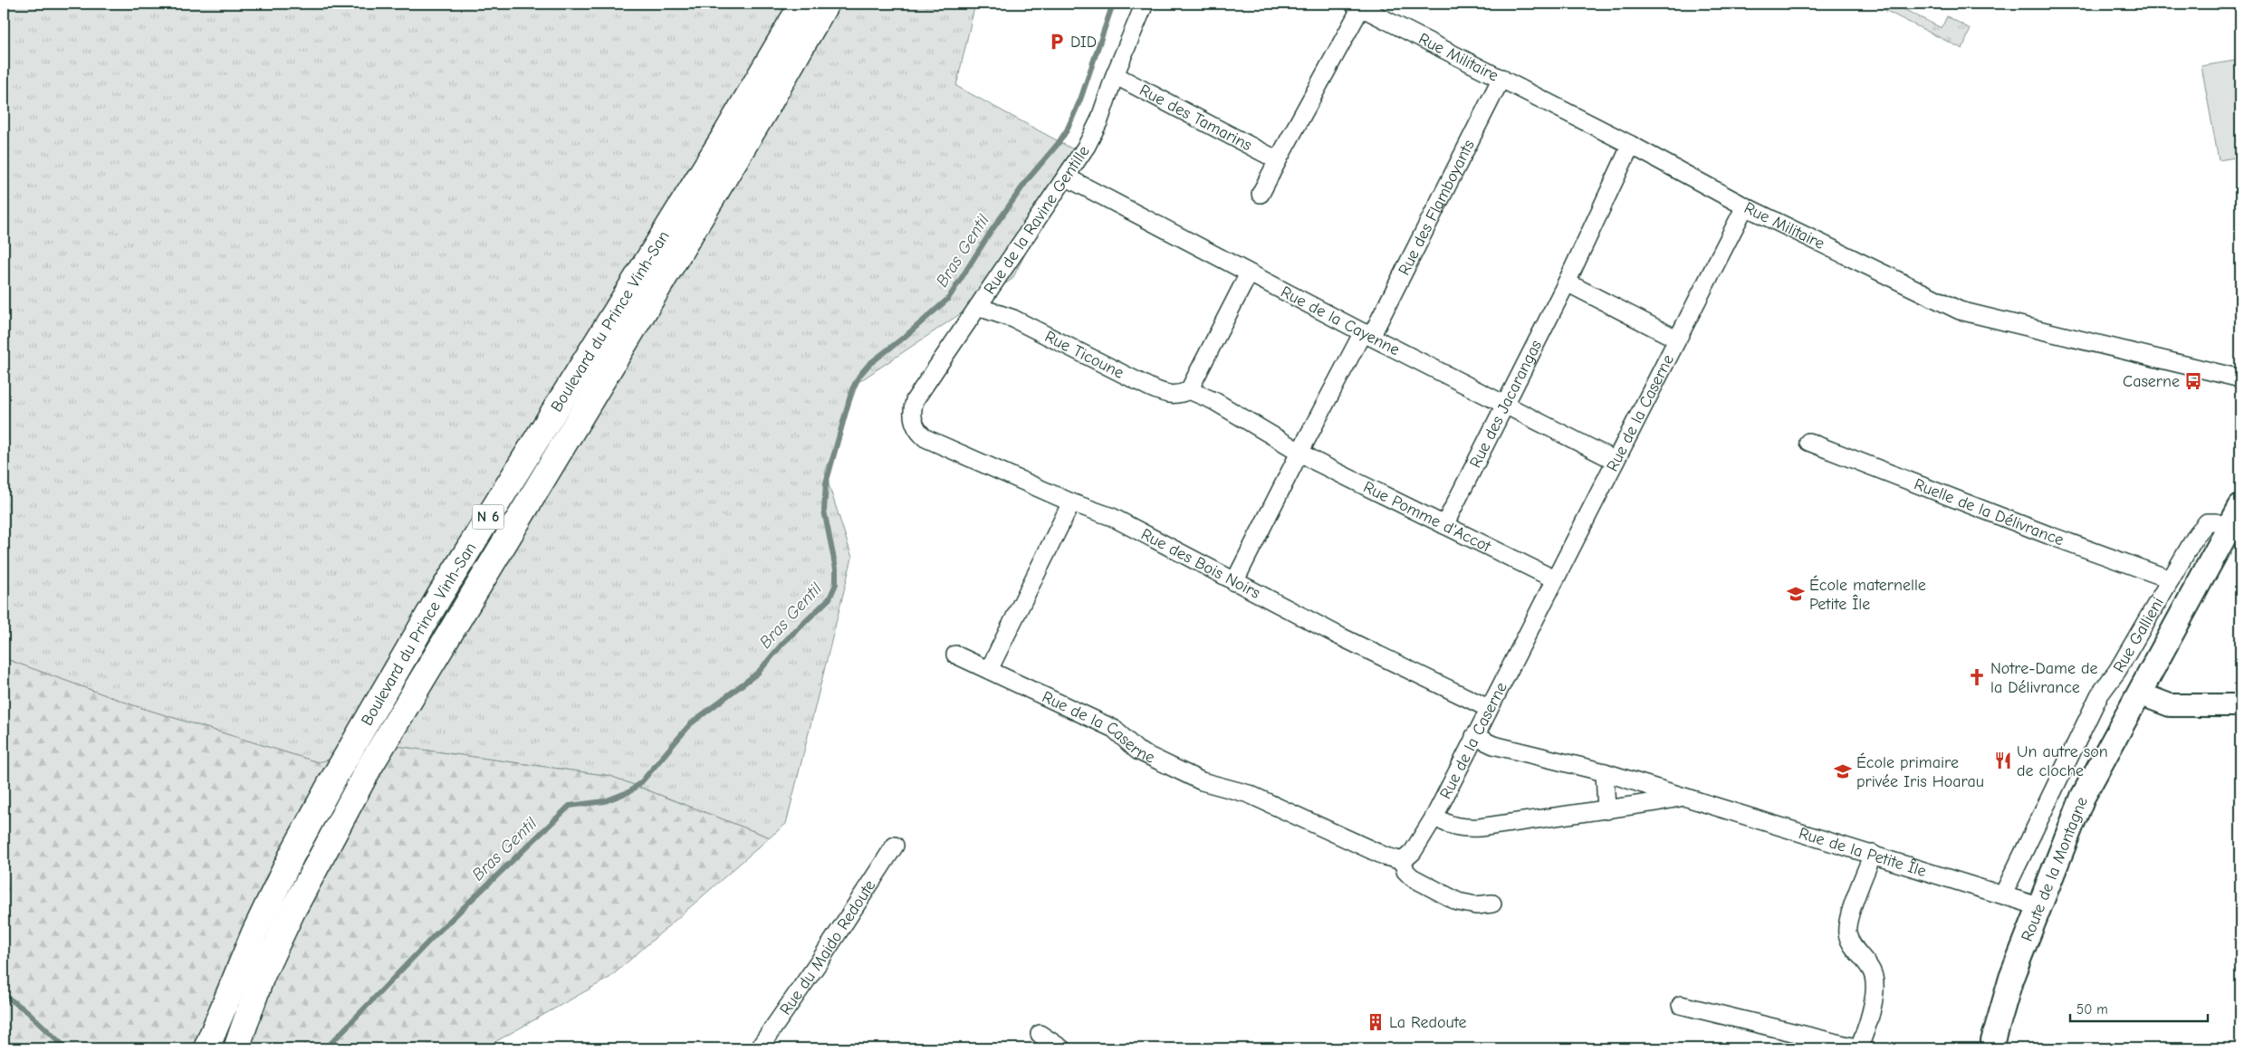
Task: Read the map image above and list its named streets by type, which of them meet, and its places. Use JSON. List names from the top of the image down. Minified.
{"streets":{"main road":["Boulevard du Prince Vinh-San","N 6","Route de la Montagne"],"street":["Rue Militaire","Rue des Tamarins","Rue des Flamboyants","Rue de la Ravine Gentille","Rue de la Cayenne","Rue Ticoune","Rue des Jacarangas","Rue de la Caserne","Ruelle de la Délivrance","Rue Pomme d'Accot","Rue des Bois Noirs","Rue Gallieni","Rue de la Petite Île","Rue du Maido Redoute"]},"crossings":[["Rue Militaire","Rue des Flamboyants"],["Rue Militaire","Rue des Jacarangas"],["Rue Militaire","Rue de la Caserne"],["Rue des Tamarins","Rue de la Ravine Gentille"],["Rue des Flamboyants","Rue de la Cayenne"],["Rue des Flamboyants","Rue Pomme d'Accot"],["Rue des Flamboyants","Rue des Bois Noirs"],["Rue de la Ravine Gentille","Rue de la Cayenne"],["Rue de la Ravine Gentille","Rue Ticoune"],["Rue de la Ravine Gentille","Rue des Bois Noirs"],["Rue de la Cayenne","Rue des Jacarangas"],["Rue de la Cayenne","Rue de la Caserne"],["Rue des Jacarangas","Rue Pomme d'Accot"],["Rue de la Caserne","Rue Pomme d'Accot"],["Rue de la Caserne","Rue des Bois Noirs"],["Rue de la Caserne","Rue de la Petite Île"],["Ruelle de la Délivrance","Rue Gallieni"],["Rue Gallieni","Rue de la Petite Île"],["Rue Gallieni","Route de la Montagne"],["Rue de la Petite Île","Route de la Montagne"]],"water":["Bras Gentil"],"places":{"parking":["DID"],"bus stop":["Caserne"],"school or university":["École maternelle Petite Île","École primaire privée Iris Hoarau"],"church":["Notre-Dame de la Délivrance"],"restaurant":["Un autre son de cloche"],"building":["La Redoute"]},"scale_bar":"50 m"}
